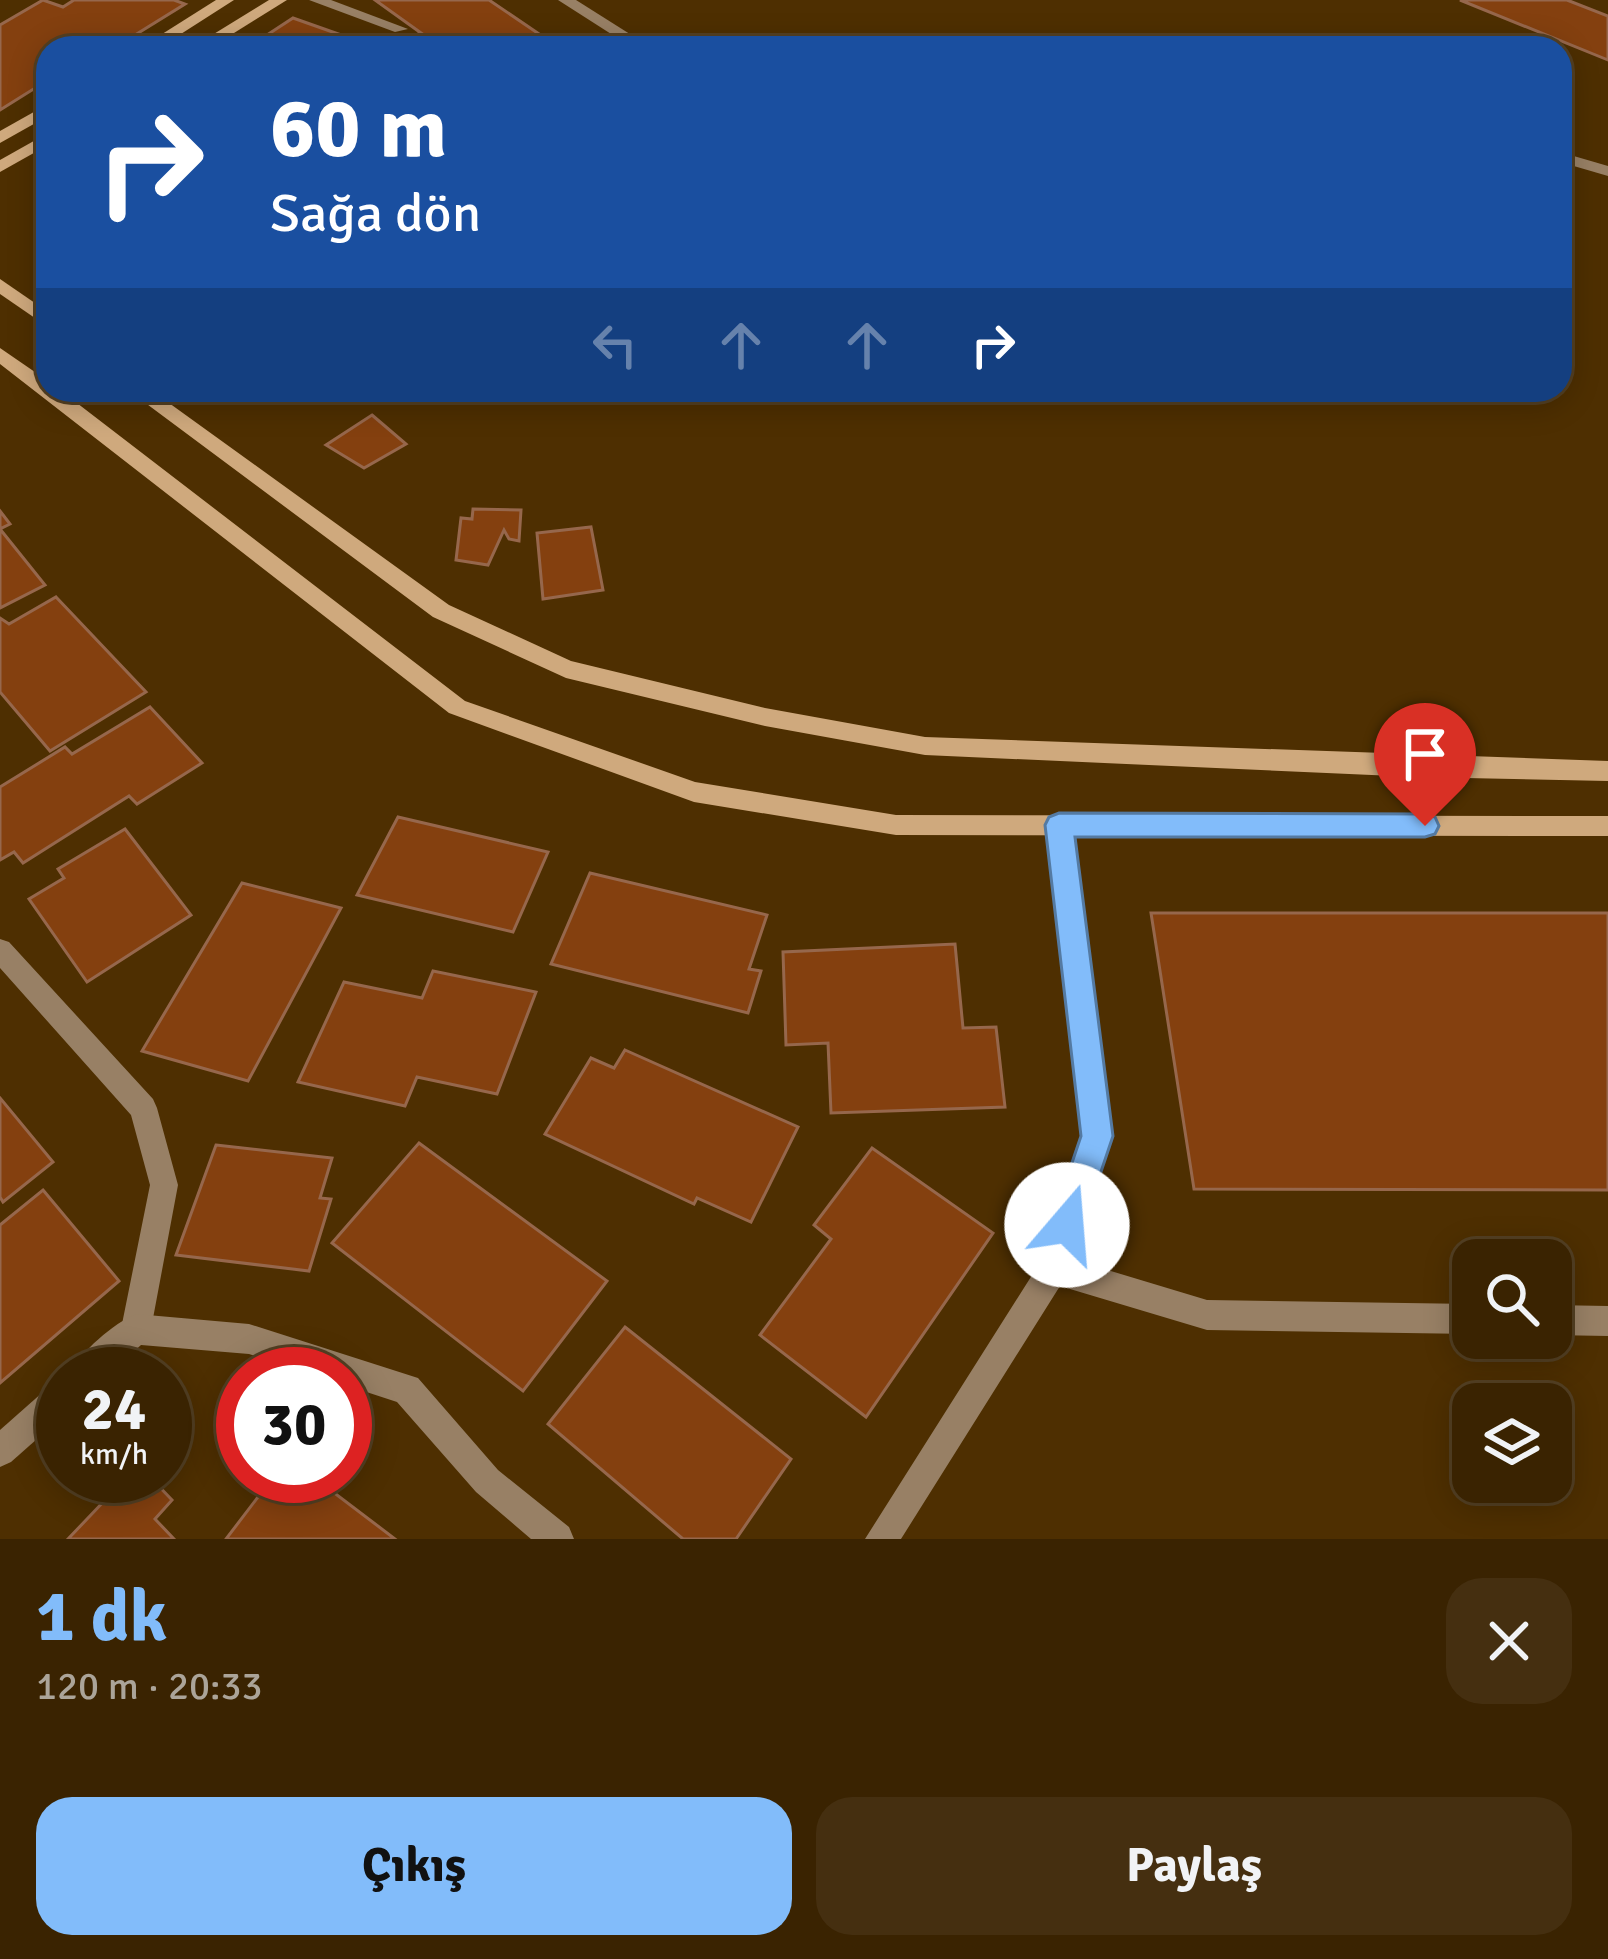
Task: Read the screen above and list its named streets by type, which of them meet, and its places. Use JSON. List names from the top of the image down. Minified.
{"page":{"turn":["60 m","Sağa dön"],"speed":"24 km/h","limit":"30","heading":["1 dk","120 m · 20:33"],"buttons":["Çıkış","Paylaş"]}}
